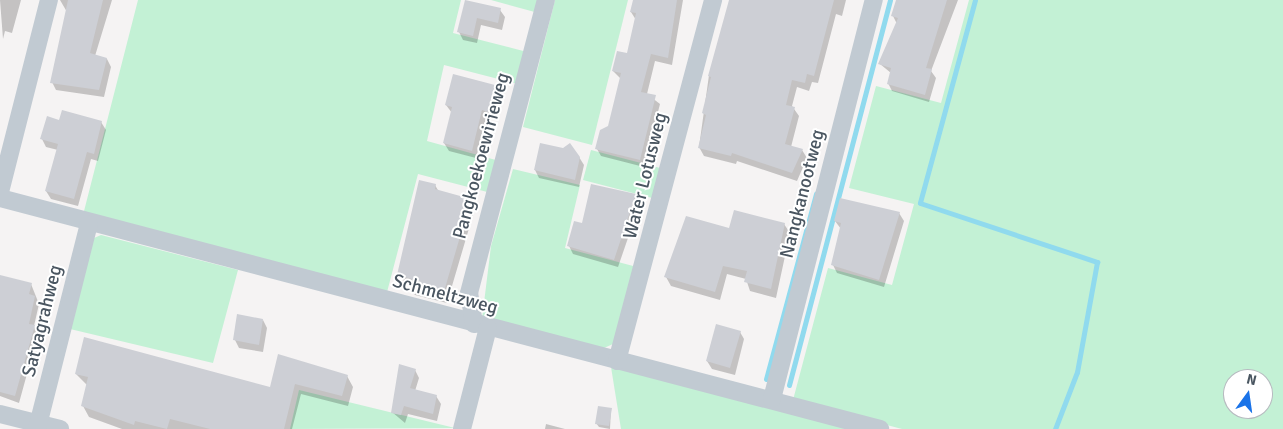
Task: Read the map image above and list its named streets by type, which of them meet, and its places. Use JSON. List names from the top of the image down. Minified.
{"streets":{"street":["Pangkoekoewirieweg","Water Lotusweg","Nangkanootweg","Schmeltzweg","Satyagrahweg"]},"crossings":[["Pangkoekoewirieweg","Schmeltzweg"],["Water Lotusweg","Schmeltzweg"],["Nangkanootweg","Schmeltzweg"],["Schmeltzweg","Satyagrahweg"]],"north":"top"}
